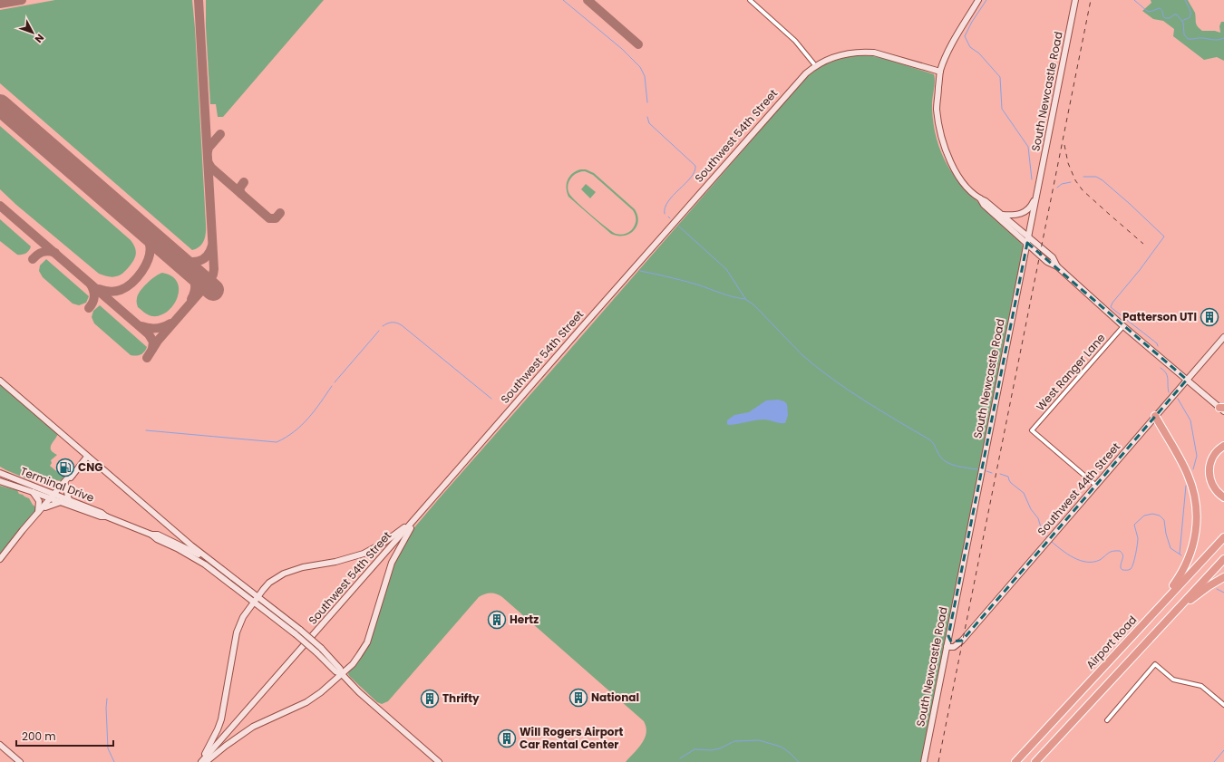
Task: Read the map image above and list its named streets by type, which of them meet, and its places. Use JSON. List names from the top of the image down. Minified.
{"streets":{"highway":["Airport Road"],"main road":["South Newcastle Road","Southwest 54th Street","Terminal Drive","Southwest 44th Street"],"street":["West Ranger Lane"]},"crossings":[["South Newcastle Road","Southwest 44th Street"],["West Ranger Lane","Southwest 44th Street"]],"places":{"building":["Patterson UTI","Hertz","National","Thrifty","Will Rogers Airport Car Rental Center"],"fuel station":["CNG"]},"scale_bar":"200 m","north":"bottom right"}
